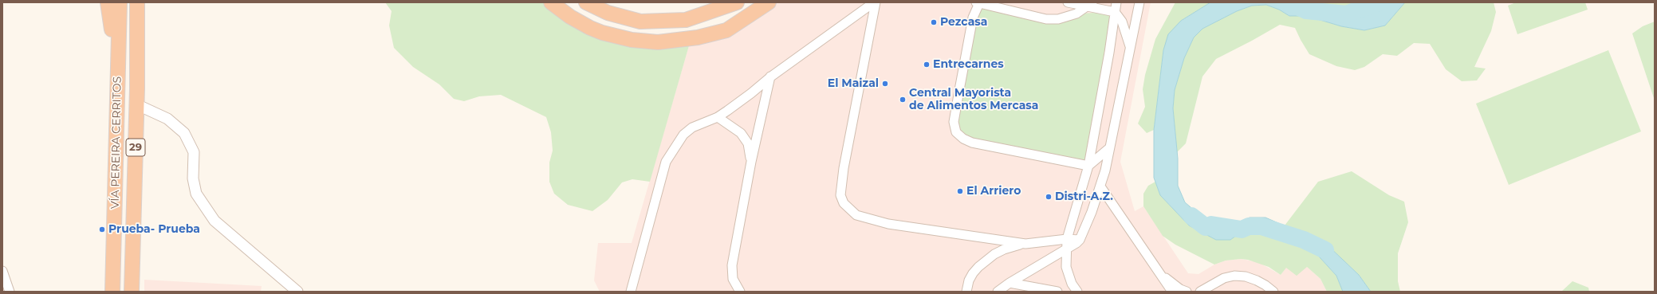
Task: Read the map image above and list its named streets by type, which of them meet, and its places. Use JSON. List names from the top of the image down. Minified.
{"streets":{"highway":["VÍA PEREIRA CERRITOS","29"]},"crossings":[["VÍA PEREIRA CERRITOS","29"]],"places":["Pezcasa","Entrecarnes","El Maizal","Central Mayorista de Alimentos Mercasa","El Arriero","Distri-A.Z.","Prueba- Prueba"]}
